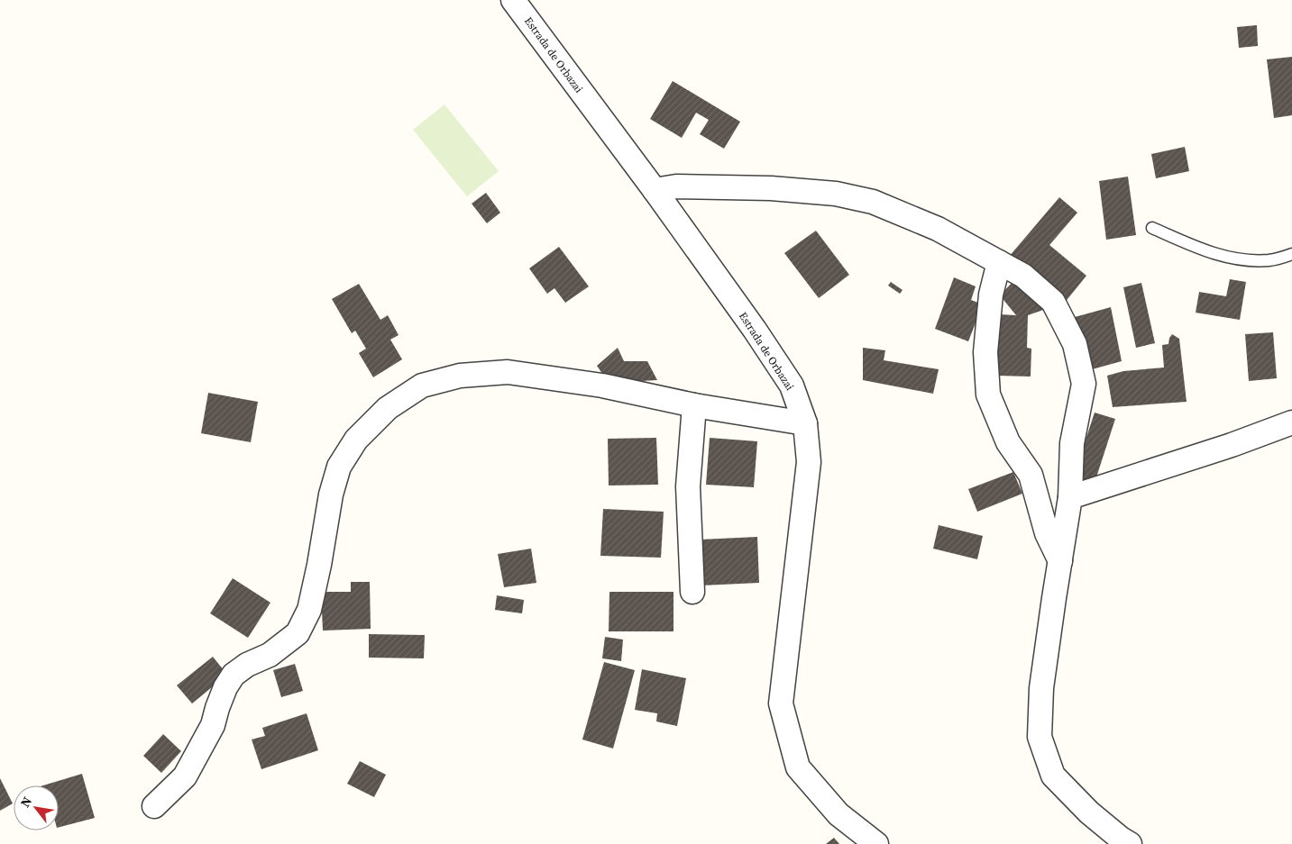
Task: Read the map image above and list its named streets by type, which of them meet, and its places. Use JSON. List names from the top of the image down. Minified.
{"streets":{"street":["Estrada de Orbazai"]},"north":"top left"}
